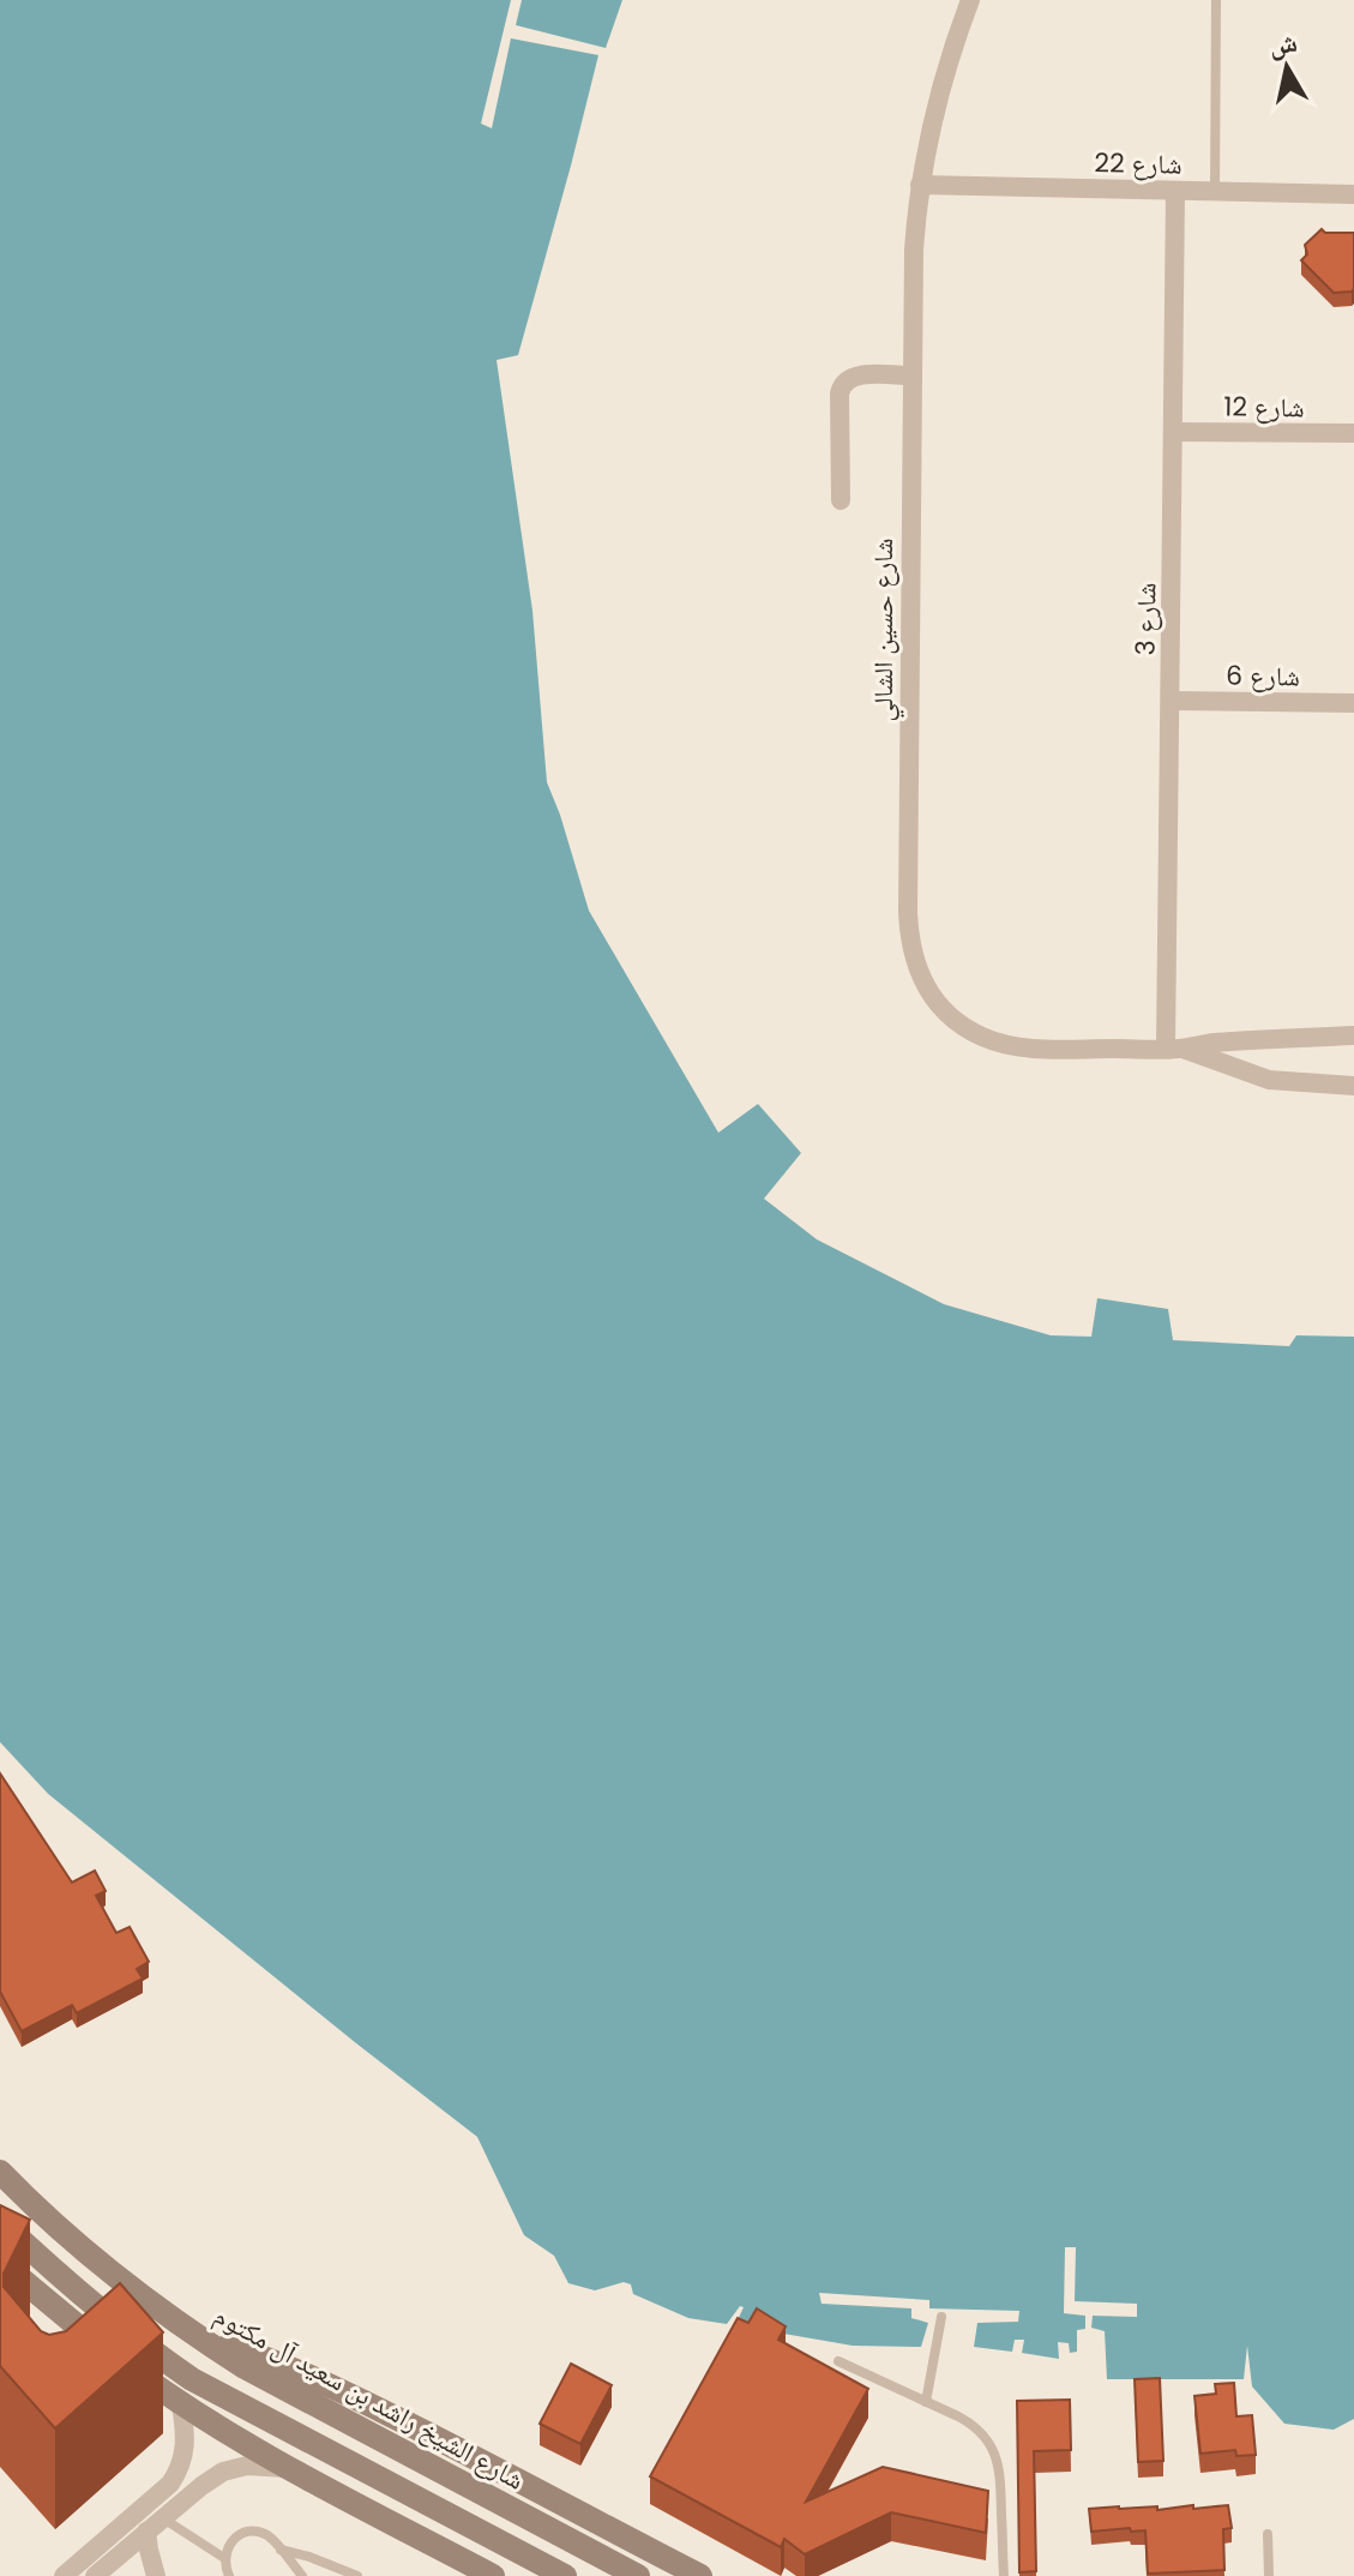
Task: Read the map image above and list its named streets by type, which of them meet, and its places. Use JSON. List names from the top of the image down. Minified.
{"streets":{"main road":["شارع الشيخ راشد بن سعيد آل مكتوم"],"street":["شارع 22","شارع 12","شارع 3","شارع حسين الشالي","شارع 6"]},"crossings":[["شارع 22","شارع 3"],["شارع 22","شارع حسين الشالي"],["شارع 12","شارع 3"],["شارع 3","شارع حسين الشالي"],["شارع 3","شارع 6"]],"north":"top"}
